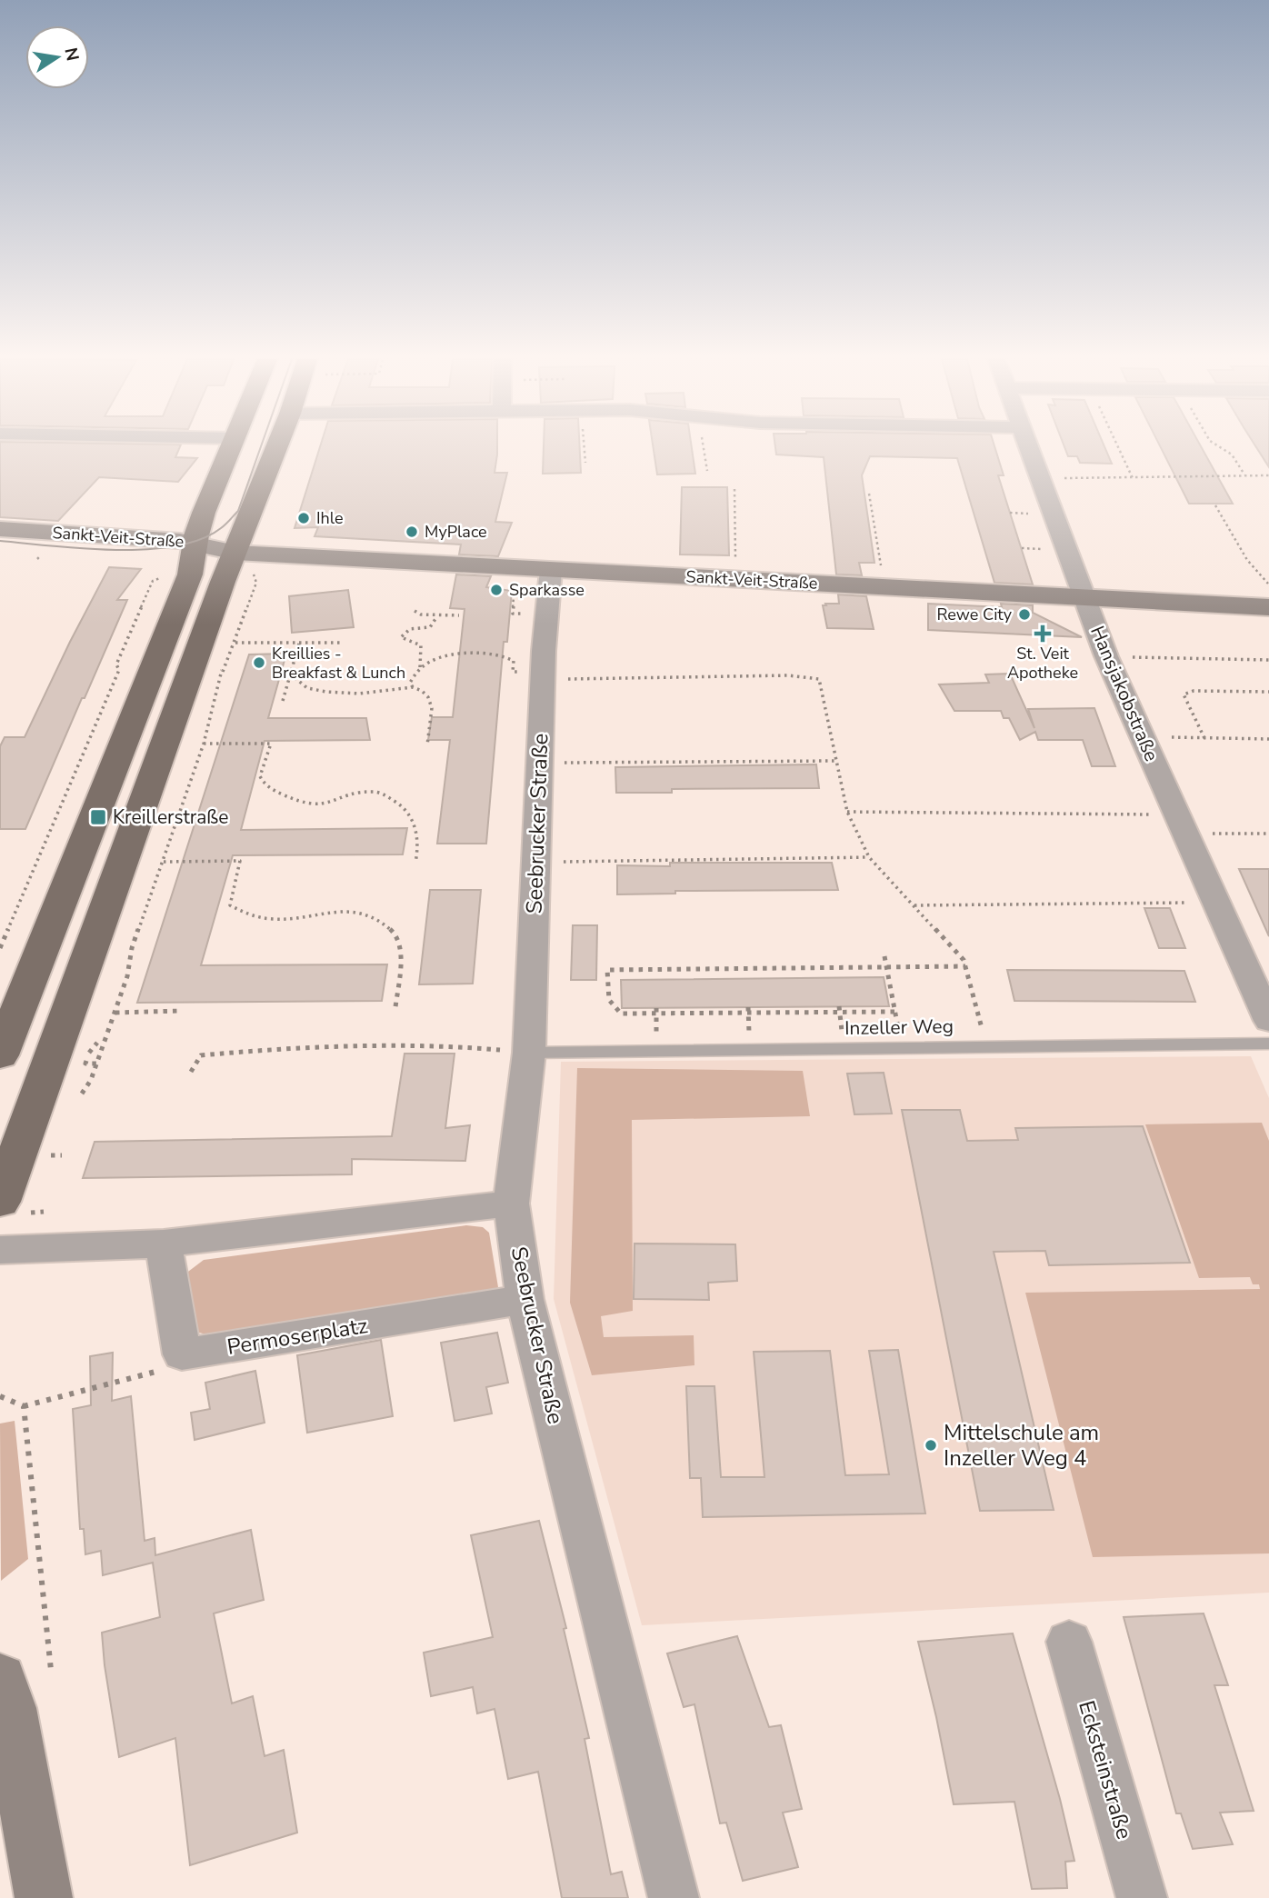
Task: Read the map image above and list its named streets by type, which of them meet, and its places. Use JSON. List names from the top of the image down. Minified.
{"streets":{"street":["Sankt-Veit-Straße","Hansjakobstraße","Seebrucker Straße","Permoserplatz","Ecksteinstraße"],"lane":["Inzeller Weg"]},"crossings":[["Sankt-Veit-Straße","Hansjakobstraße"],["Sankt-Veit-Straße","Seebrucker Straße"],["Seebrucker Straße","Inzeller Weg"],["Seebrucker Straße","Permoserplatz"]],"places":{"other":["Ihle","MyPlace","Sparkasse","Rewe City","Kreillies - Breakfast & Lunch","Mittelschule am Inzeller Weg 4"],"health":["St. Veit Apotheke"],"transit":["Kreillerstraße"]},"north":"right"}
